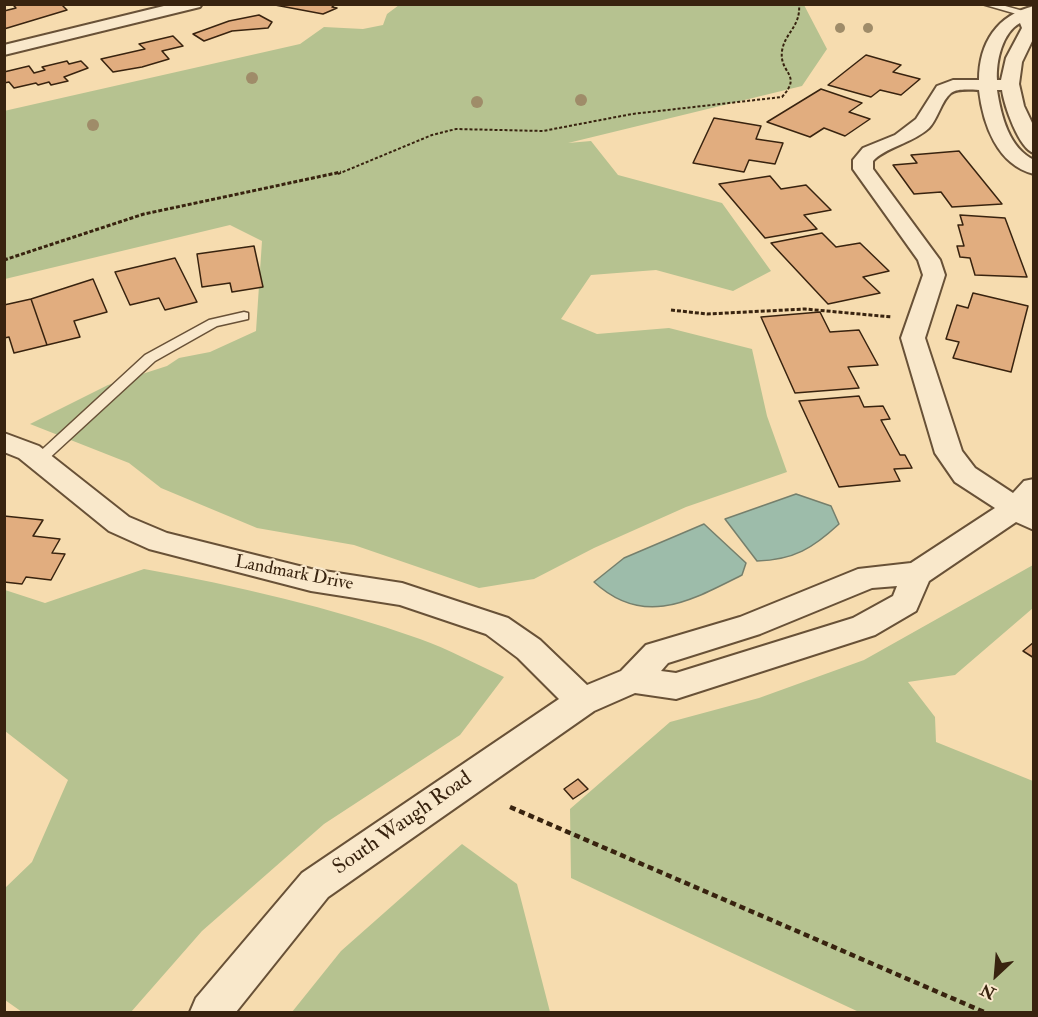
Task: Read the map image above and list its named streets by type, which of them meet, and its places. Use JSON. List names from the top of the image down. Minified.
{"streets":{"street":["Landmark Drive","South Waugh Road"]},"crossings":[["Landmark Drive","South Waugh Road"]],"north":"bottom left"}
